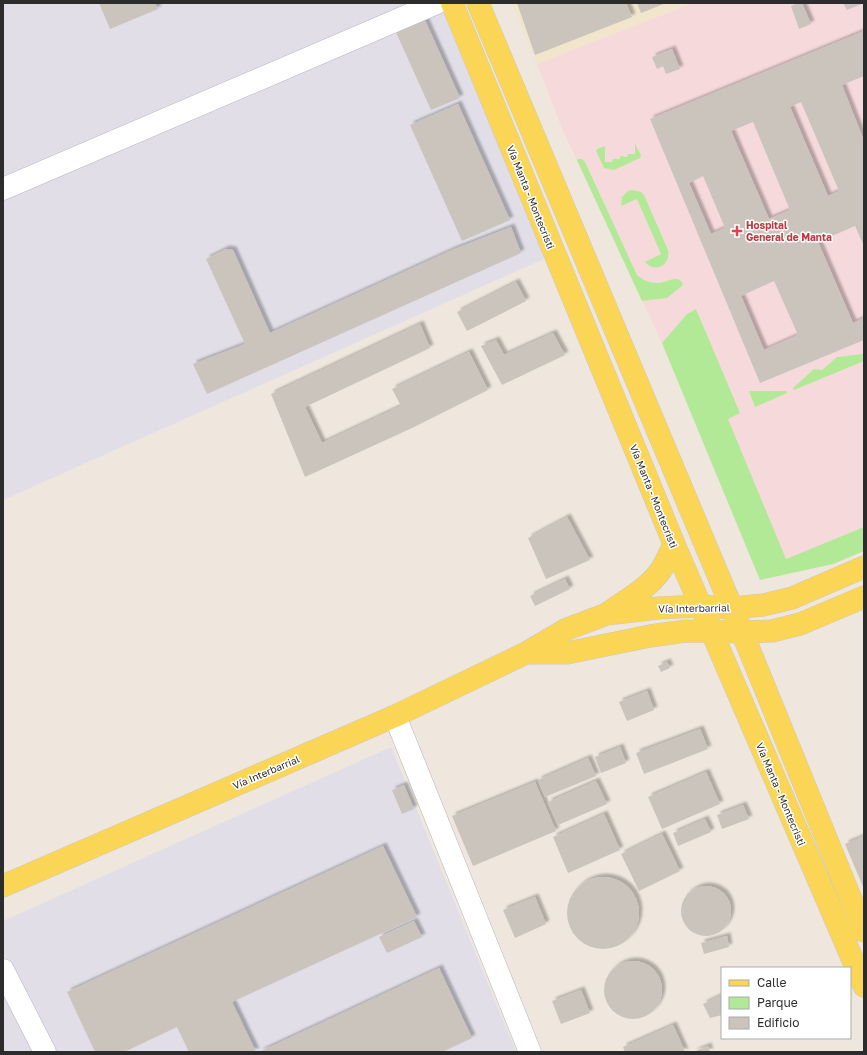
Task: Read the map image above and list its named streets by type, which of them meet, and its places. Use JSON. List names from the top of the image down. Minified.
{"streets":{"main road":["Vía Manta - Montecristi","Vía Interbarrial"]},"crossings":[["Vía Manta - Montecristi","Vía Interbarrial"]],"places":{"health":["Hospital General de Manta"]},"legend":["Calle","Parque","Edificio"]}
